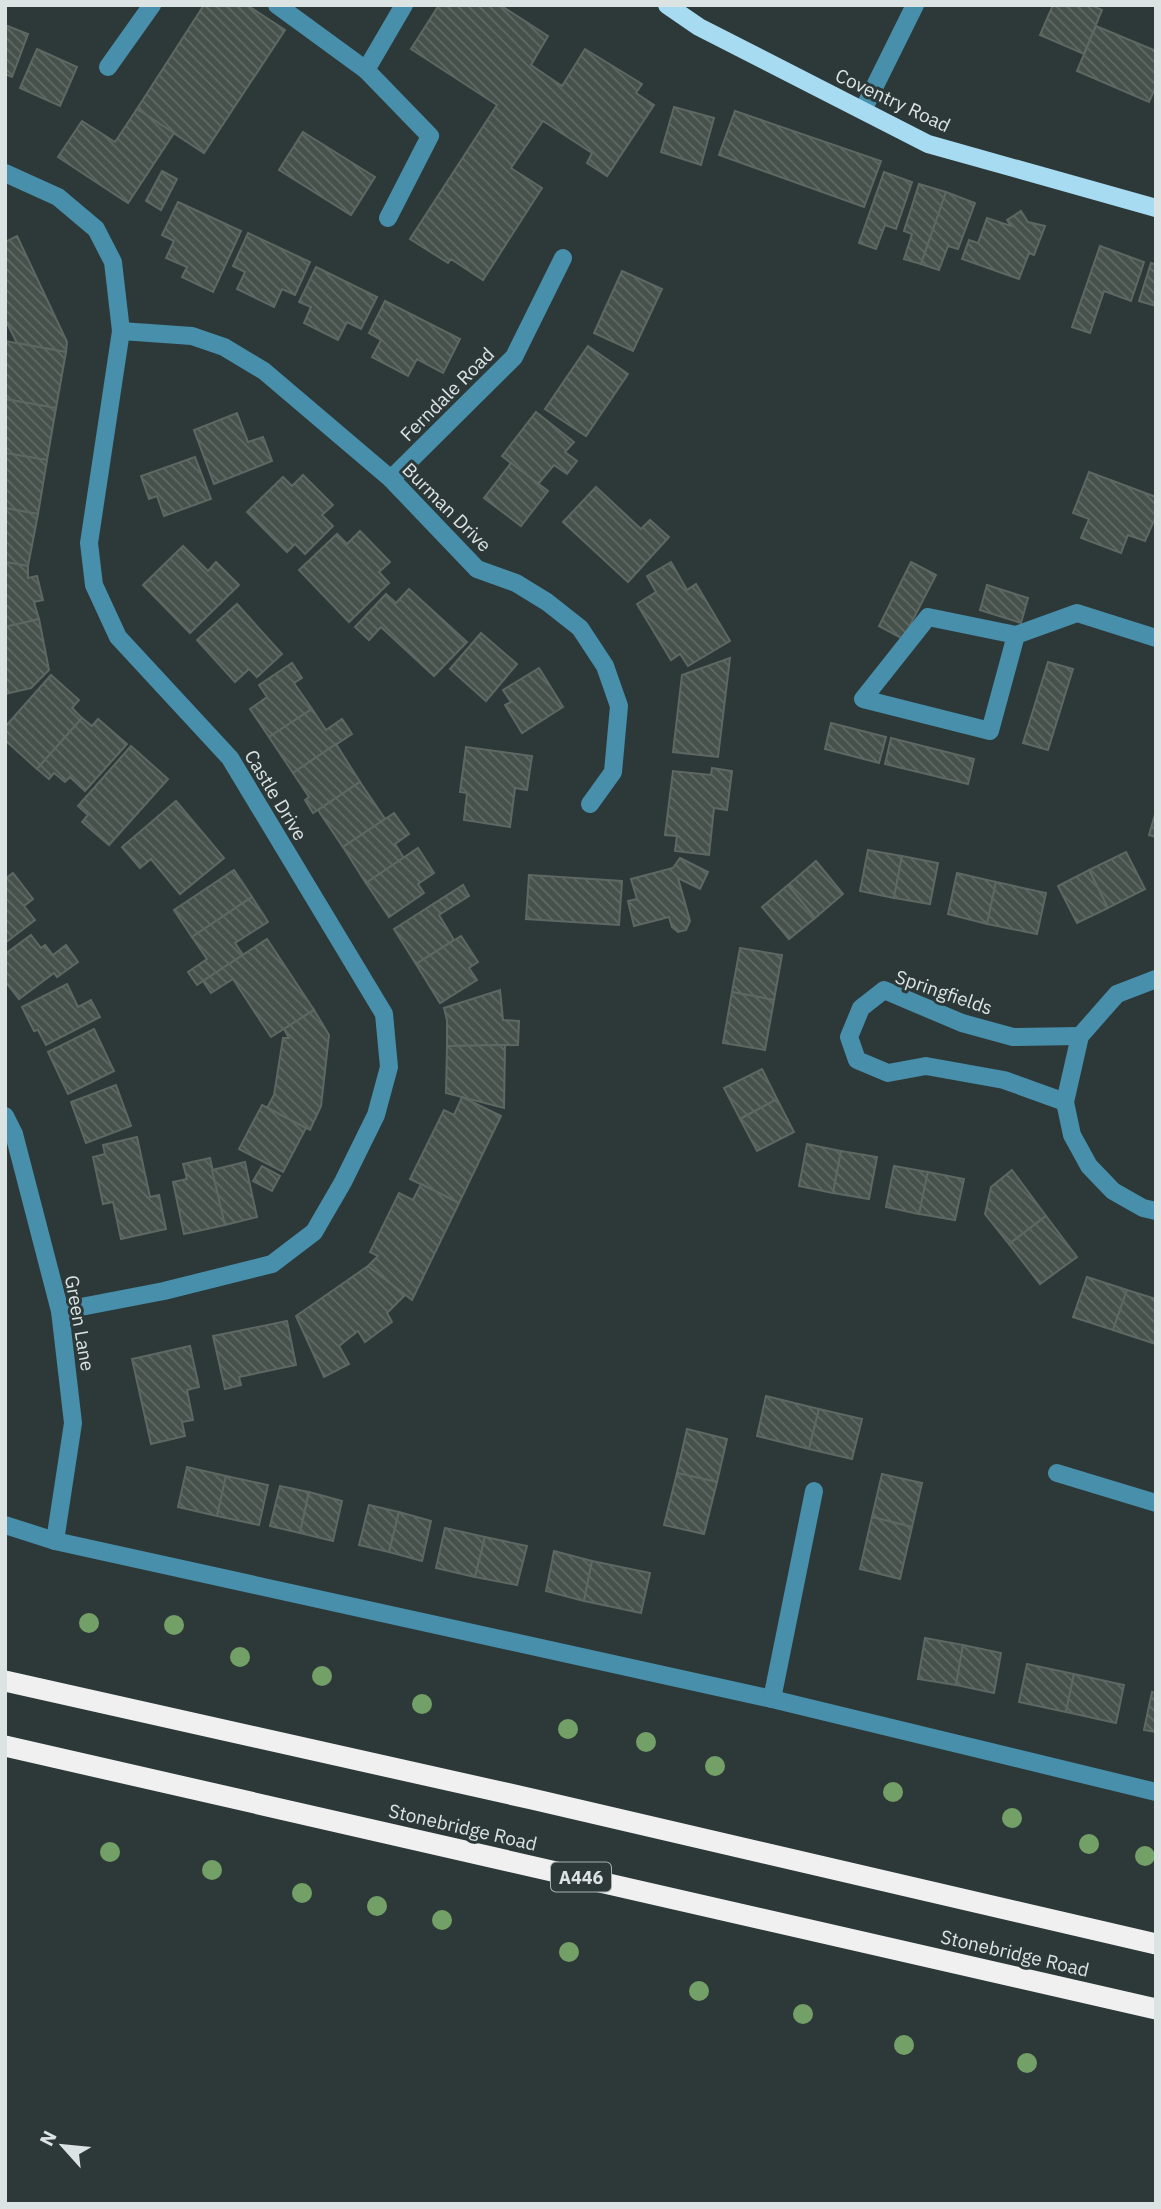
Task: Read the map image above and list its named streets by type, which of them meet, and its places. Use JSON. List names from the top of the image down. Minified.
{"streets":{"highway":["Stonebridge Road","A446"],"main road":["Coventry Road"],"street":["Ferndale Road","Burman Drive","Castle Drive","Springfields","Green Lane"]},"crossings":[["Ferndale Road","Burman Drive"],["Burman Drive","Castle Drive"],["Castle Drive","Green Lane"]],"north":"top left"}
